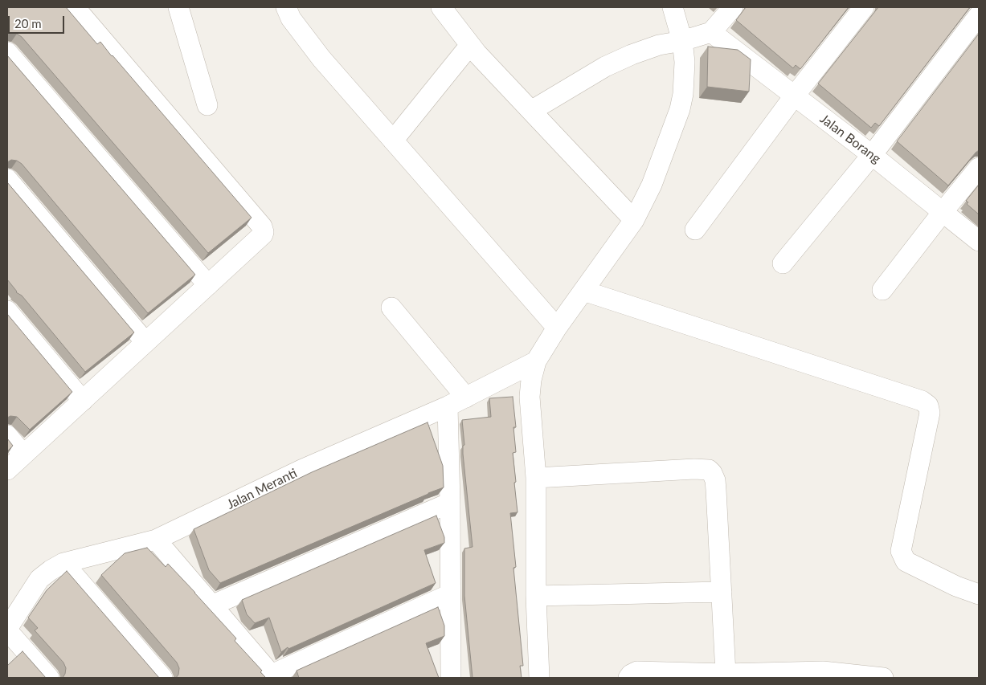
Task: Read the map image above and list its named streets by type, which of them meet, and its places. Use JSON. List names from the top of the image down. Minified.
{"streets":{"street":["Jalan Borang","Jalan Meranti"]},"scale_bar":"20 m"}
